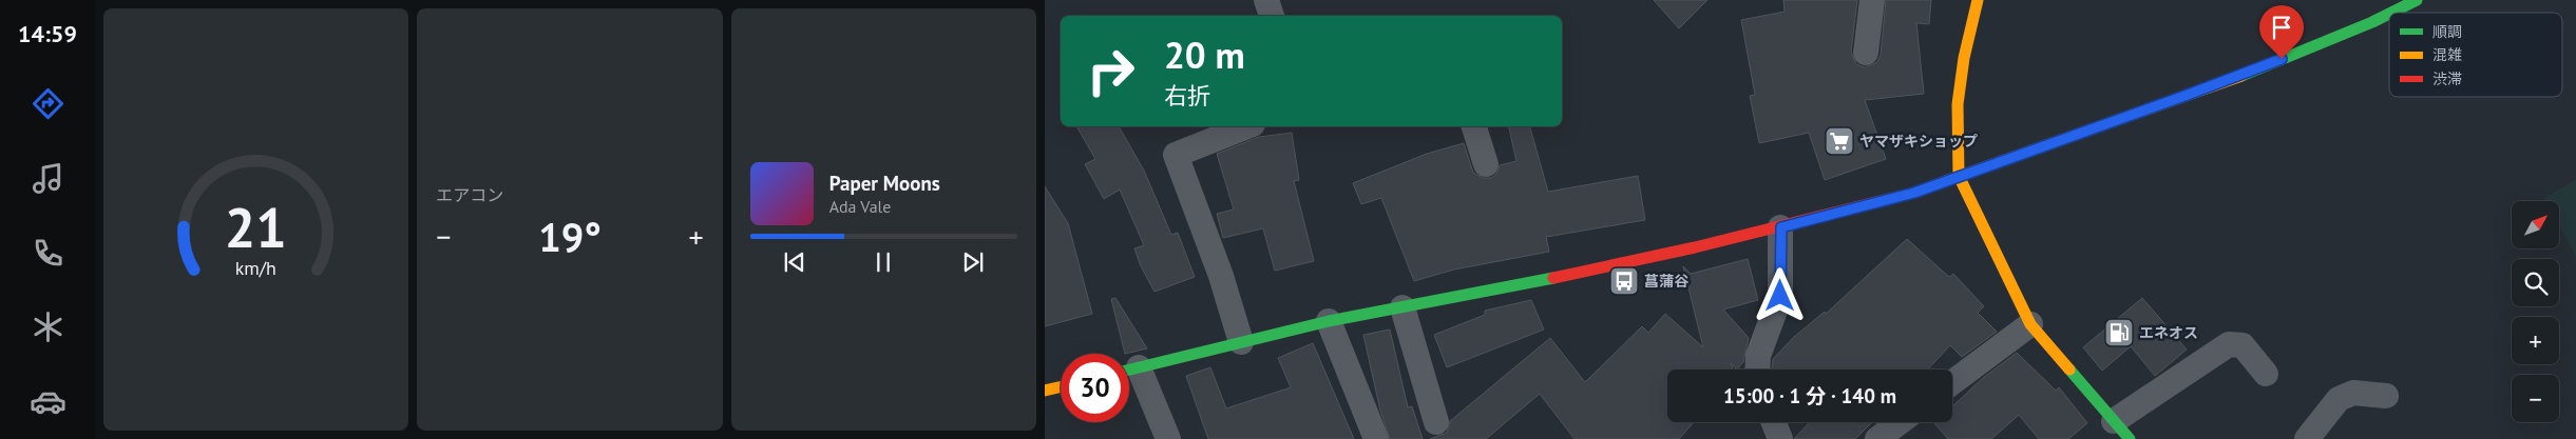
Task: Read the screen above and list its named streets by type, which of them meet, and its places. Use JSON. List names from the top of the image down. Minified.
{"places":{"supermarket":["ヤマザキショップ"],"bus stop":["菖蒲谷"],"fuel station":["エネオス"]},"legend":["順調","混雑","渋滞"],"north":"top right","page":{"tabs":"14:59","tile":"エアコン","turn":["20 m","右折"],"song":["Paper Moons","Ada Vale"],"map_buttons":["+","−"],"heat":["−","19°","+"],"limit":"30","trip":"15:00 · 1 分 · 140 m","gauge":["21","km/h"]}}
